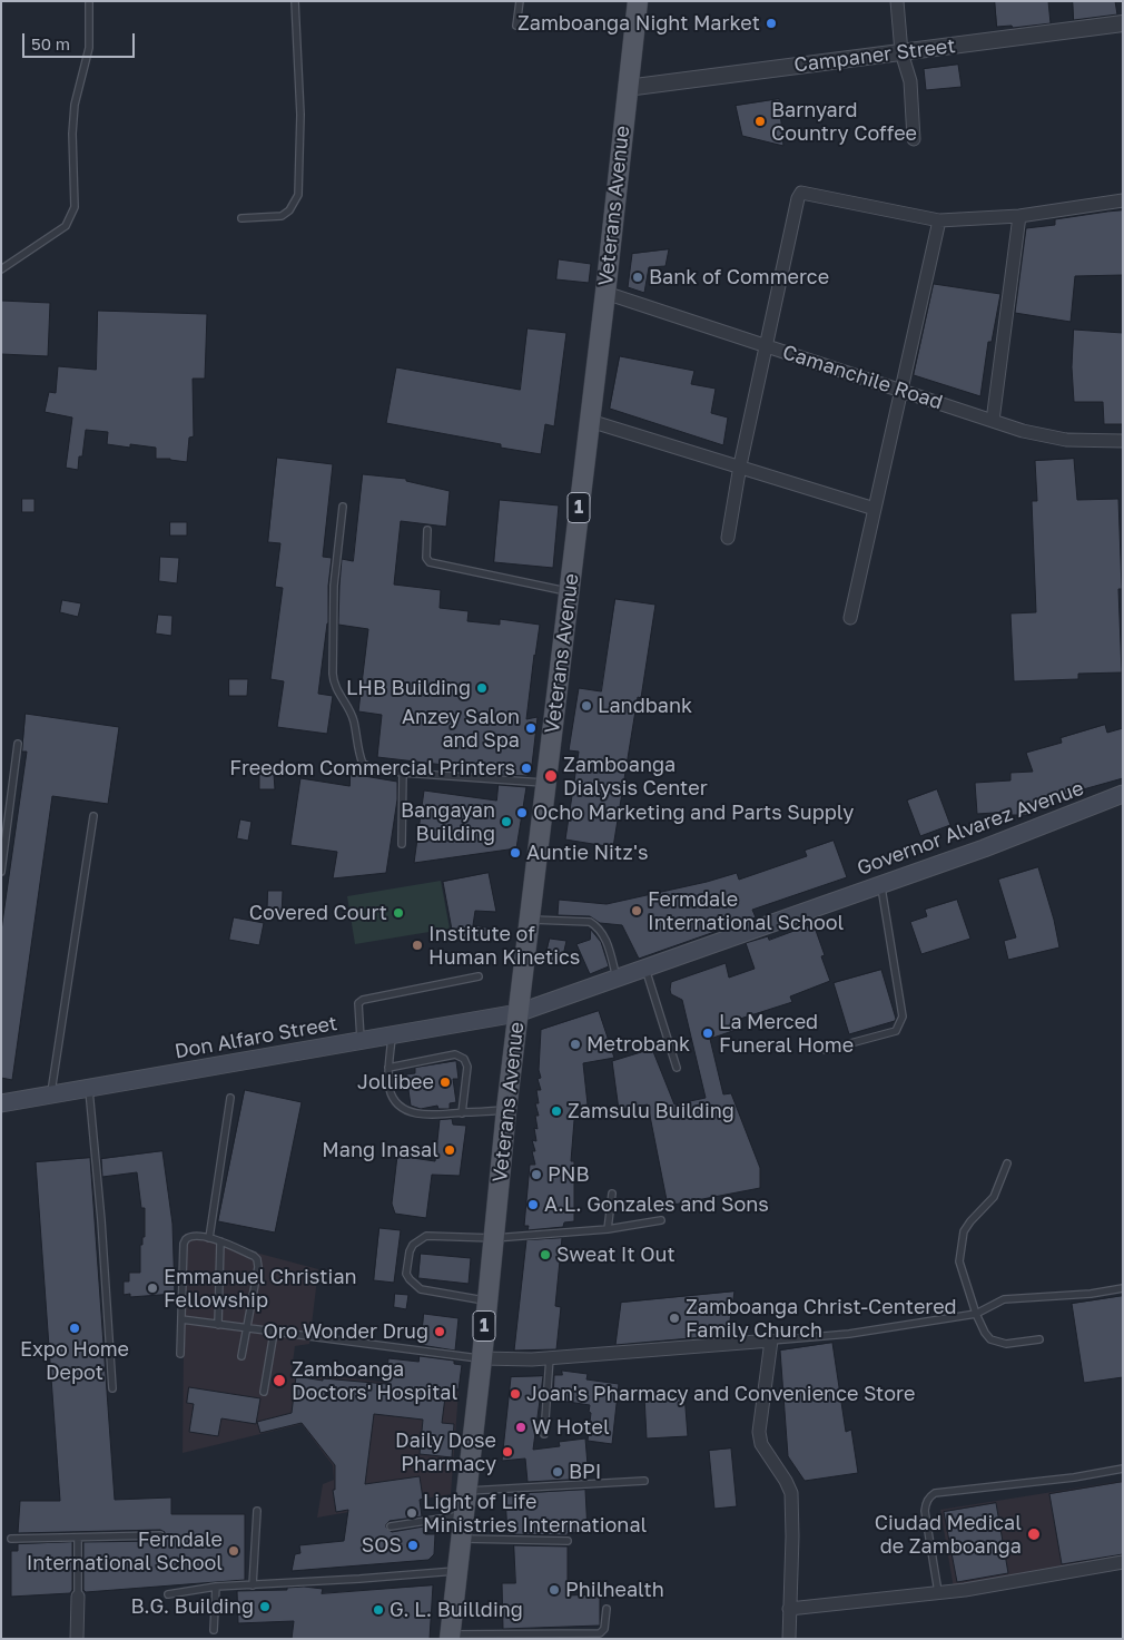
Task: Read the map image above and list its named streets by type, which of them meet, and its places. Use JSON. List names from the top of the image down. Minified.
{"streets":{"main road":["Veterans Avenue","1","Governor Alvarez Avenue","Don Alfaro Street"],"street":["Campaner Street","Camanchile Road"]},"crossings":[["Campaner Street","Veterans Avenue"],["Veterans Avenue","Camanchile Road"],["Veterans Avenue","Governor Alvarez Avenue"],["Veterans Avenue","Don Alfaro Street"],["Governor Alvarez Avenue","Don Alfaro Street"]],"places":["Zamboanga Night Market","Barnyard Country Coffee","Bank of Commerce","LHB Building","Landbank","Anzey Salon and Spa","Freedom Commercial Printers","Zamboanga Dialysis Center","Ocho Marketing and Parts Supply","Bangayan Building","Auntie Nitz's","Fermdale International School","Covered Court","Institute of Human Kinetics","La Merced Funeral Home","Metrobank","Jollibee","Zamsulu Building","Mang Inasal","PNB","A.L. Gonzales and Sons","Sweat It Out","Emmanuel Christian Fellowship","Zamboanga Christ-Centered Family Church","Expo Home Depot","Oro Wonder Drug","Zamboanga Doctors' Hospital","Joan's Pharmacy and Convenience Store","W Hotel","Daily Dose Pharmacy","BPI","Light of Life Ministries International","Ciudad Medical de Zamboanga","SOS","Ferndale International School","Philhealth","B.G. Building","G. L. Buillding"],"scale_bar":"50 m"}
